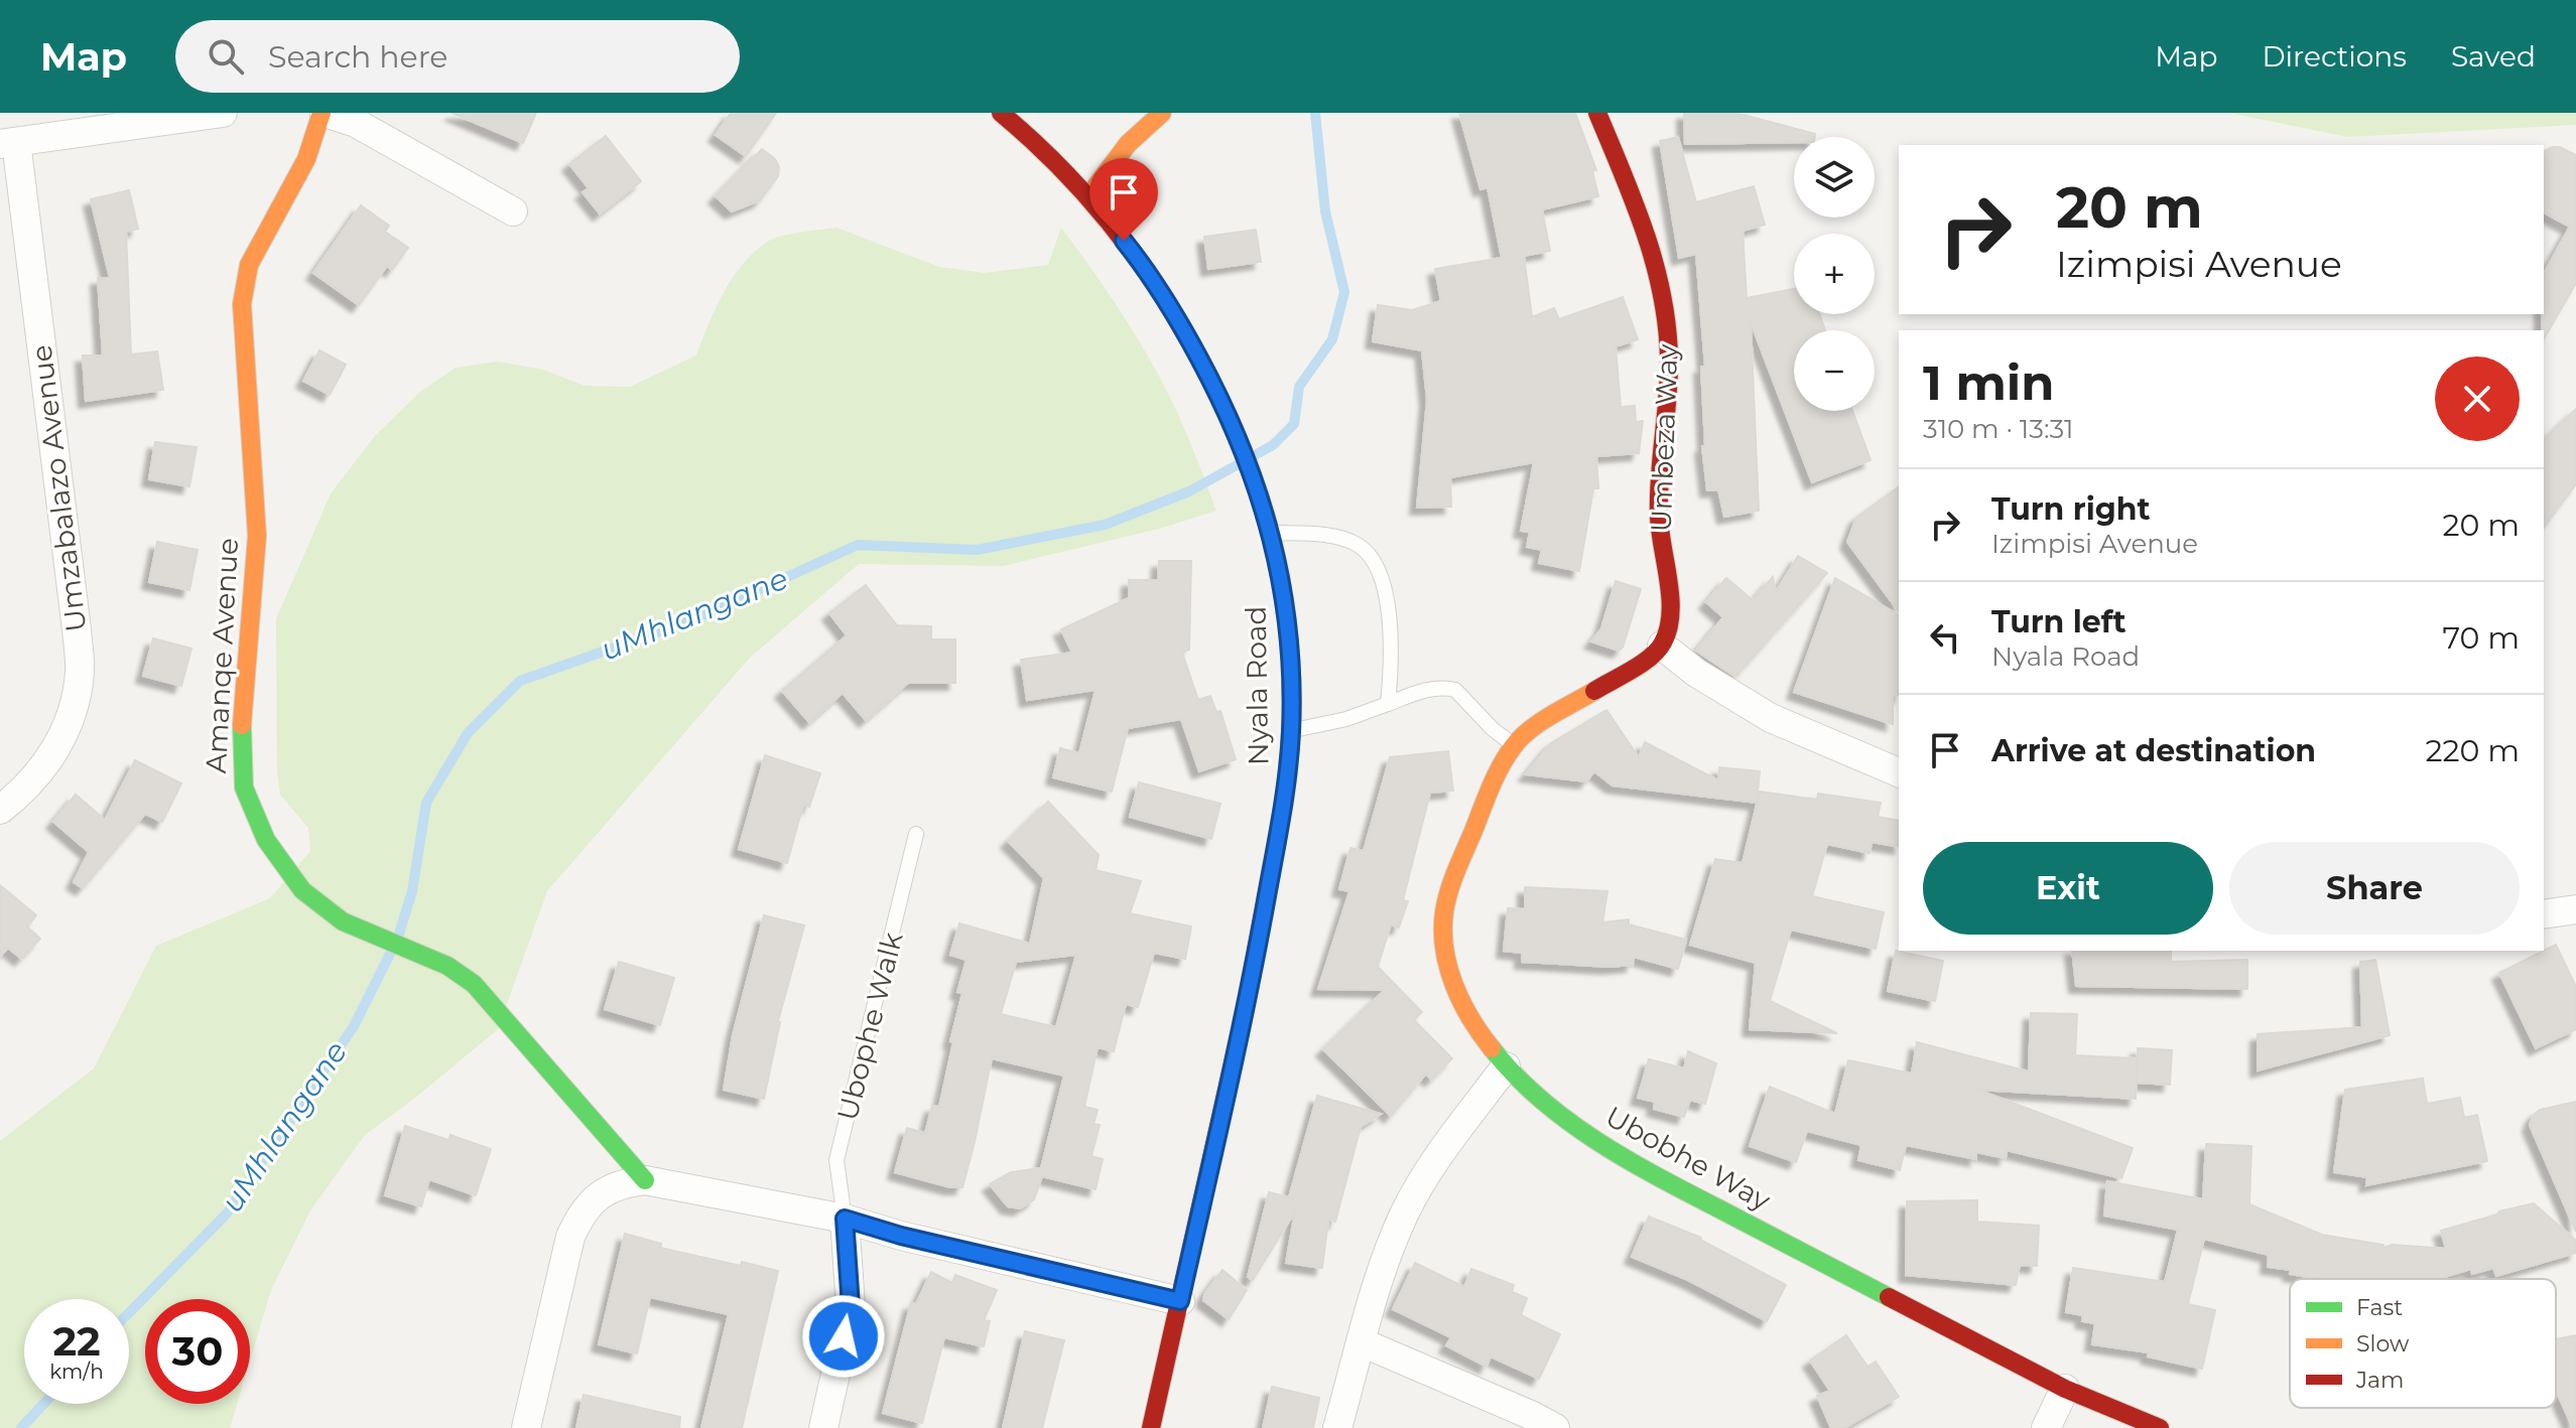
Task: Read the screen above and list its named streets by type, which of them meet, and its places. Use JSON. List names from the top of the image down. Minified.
{"streets":{"street":["Umbeza Way","Umzabalazo Avenue","Amanqe Avenue","Nyala Road","Ubobhe Way"],"lane":["Ubophe Walk"]},"crossings":[["Umbeza Way","Ubobhe Way"]],"water":["uMhlangane"],"legend":["Fast","Slow","Jam"],"page":{"header":"Map","search":"Search here","nav":["Map","Directions","Saved"],"map_buttons":["+","−"],"turn":["20 m","Izimpisi Avenue"],"heading":["1 min","310 m · 13:31"],"list":[{"name":"Turn right","note":"Izimpisi Avenue","value":"20 m"},{"name":"Turn left","note":"Nyala Road","value":"70 m"},{"name":"Arrive at destination","value":"220 m"}],"buttons":["Exit","Share"],"speed":"22 km/h","limit":"30"}}
